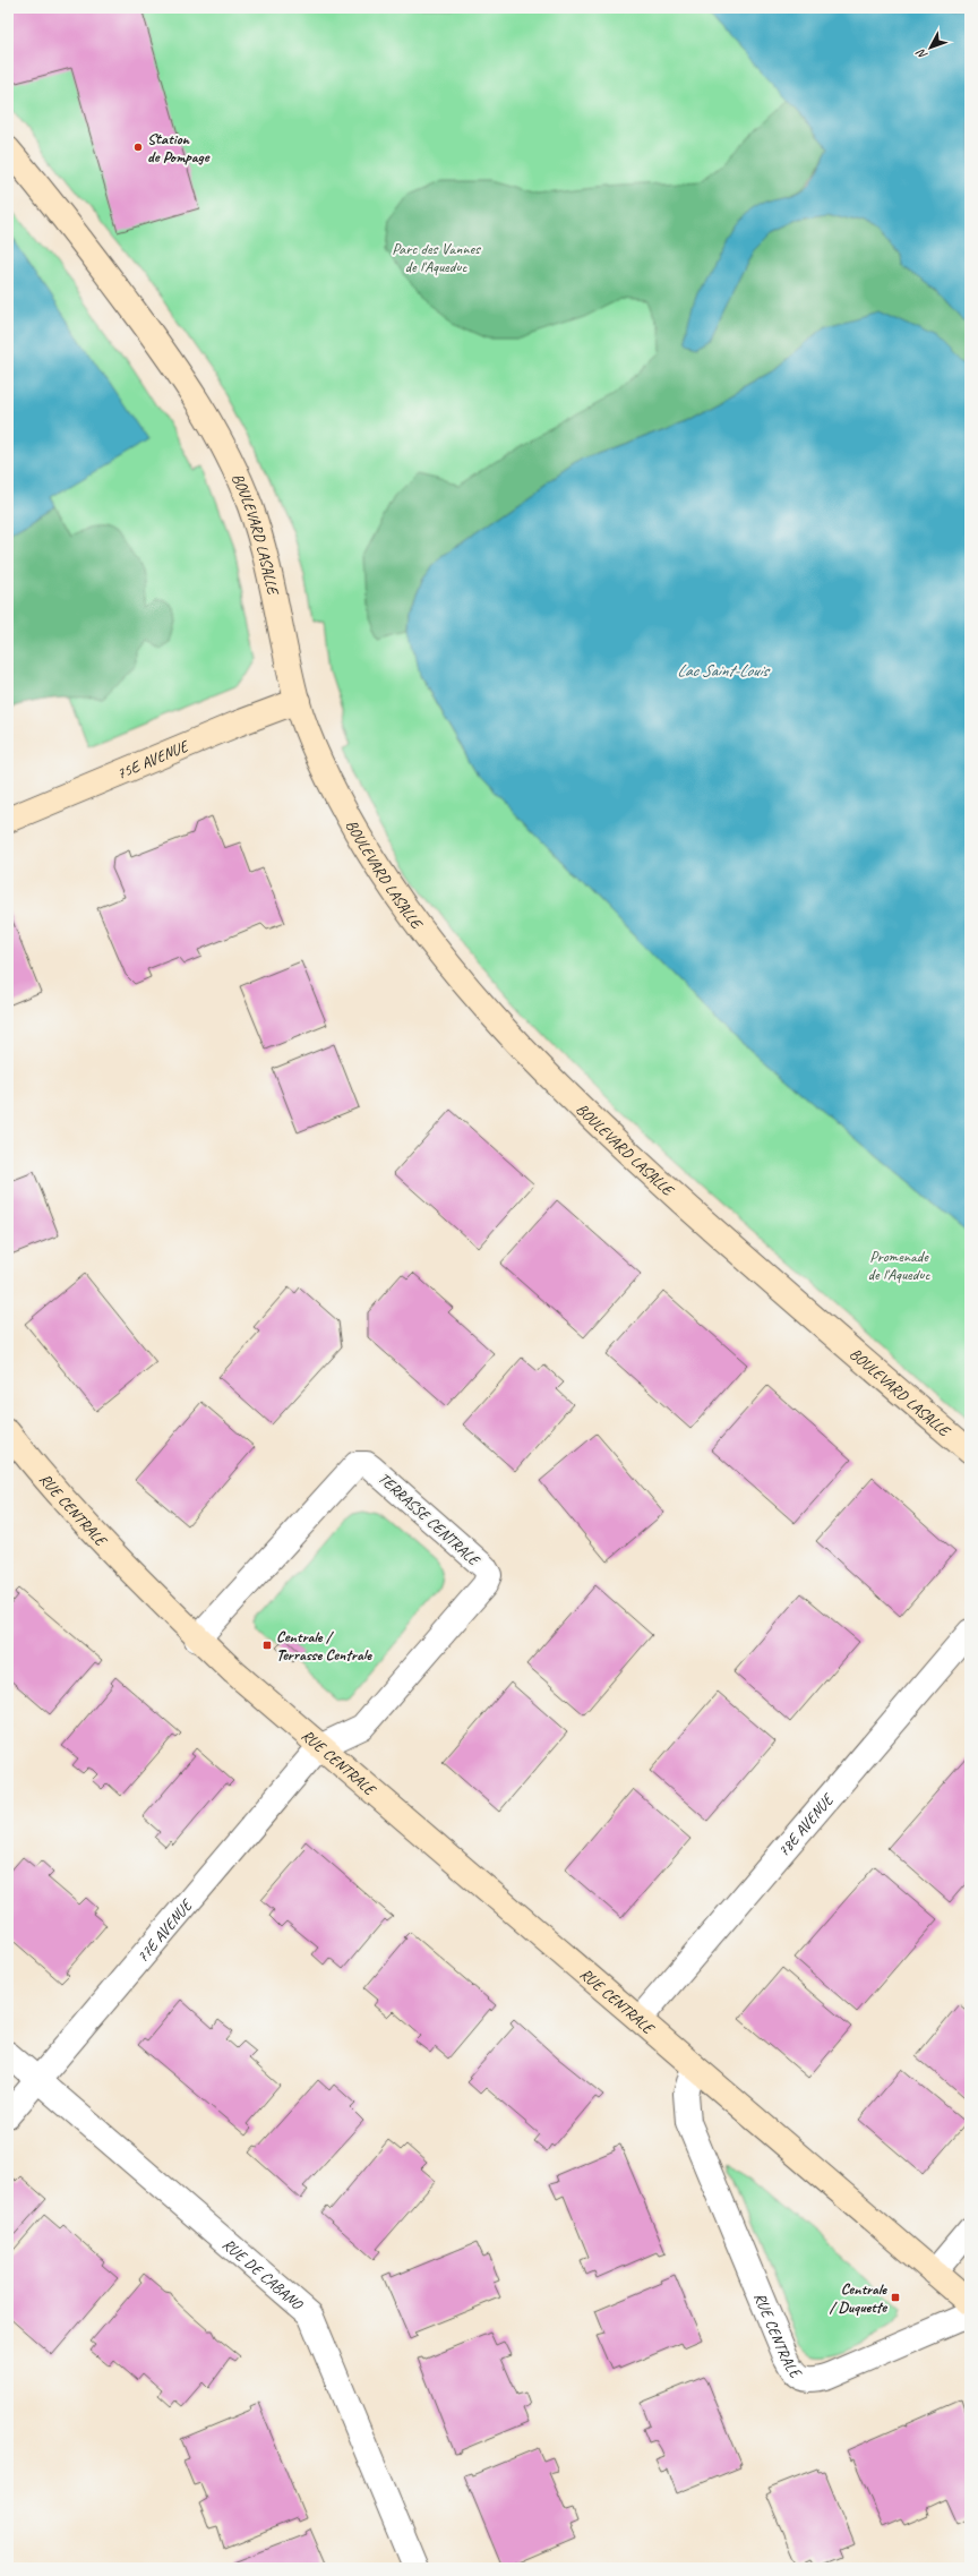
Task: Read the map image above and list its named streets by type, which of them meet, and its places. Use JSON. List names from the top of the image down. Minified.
{"streets":{"main road":["BOULEVARD LASALLE","75E AVENUE","RUE CENTRALE"],"street":["TERRASSE CENTRALE","78E AVENUE","77E AVENUE","RUE DE CABANO"]},"crossings":[["BOULEVARD LASALLE","75E AVENUE"],["RUE CENTRALE","TERRASSE CENTRALE"],["RUE CENTRALE","78E AVENUE"],["RUE CENTRALE","77E AVENUE"],["TERRASSE CENTRALE","77E AVENUE"],["77E AVENUE","RUE DE CABANO"]],"water":["Lac Saint-Louis"],"parks":["Parc des Vannes de l'Aqueduc","Promenade de l'Aqueduc"],"places":{"other":["Station de Pompage"],"transit":["Centrale / Terrasse Centrale","Centrale / Duquette"]},"north":"bottom left"}
